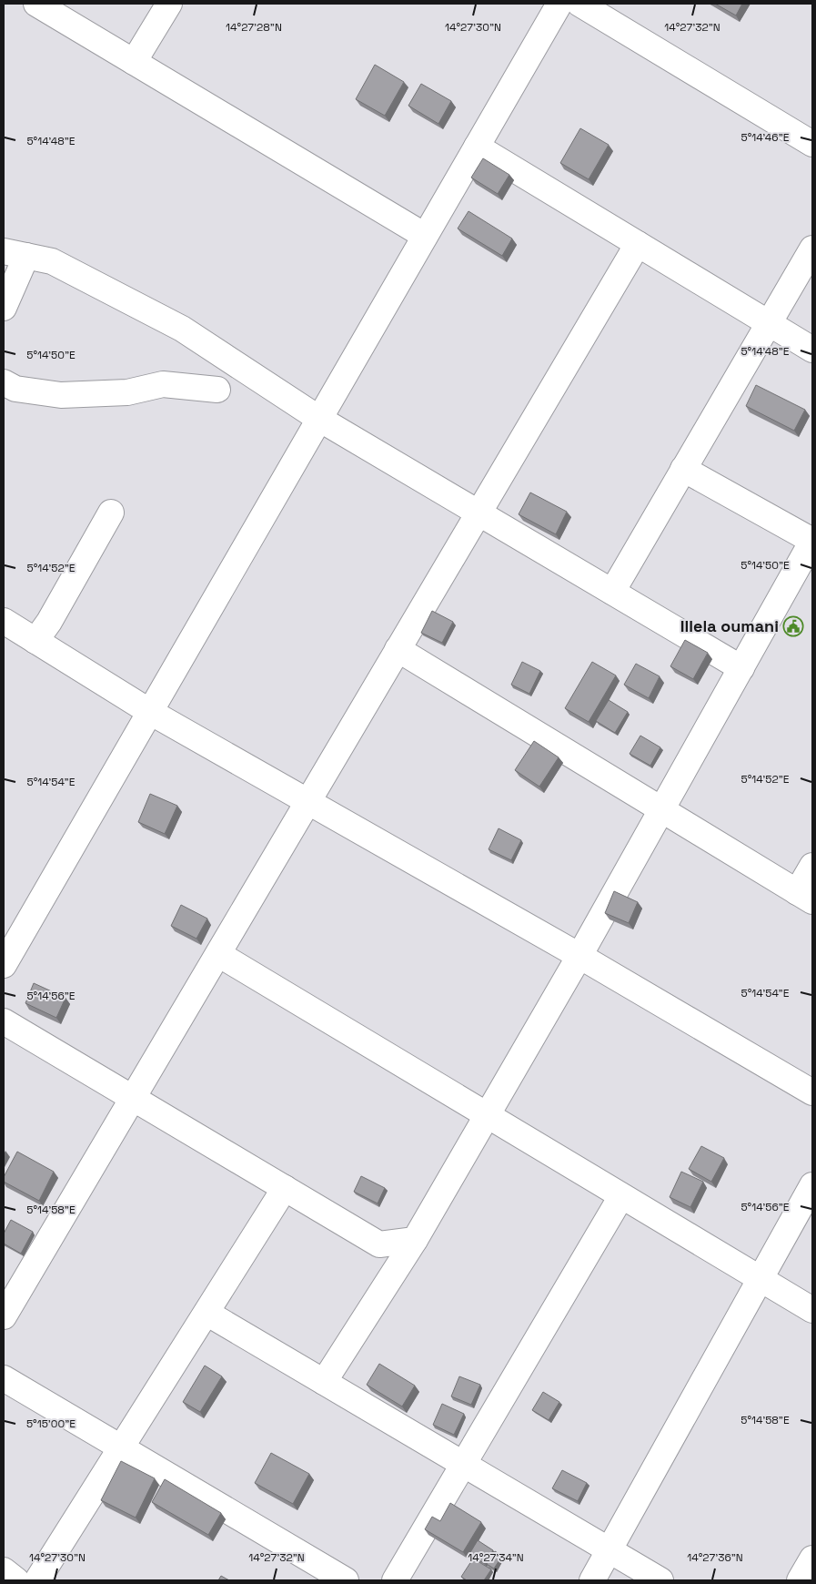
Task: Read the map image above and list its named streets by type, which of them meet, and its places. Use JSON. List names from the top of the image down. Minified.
{"places":{"public building":["Illela oumani"]},"coordinates":["14°27'28\"N","14°27'30\"N","14°27'32\"N","5°14'46\"E","5°14'48\"E","5°14'50\"E","5°14'52\"E","5°14'54\"E","5°14'56\"E","5°14'58\"E","5°15'00\"E","14°27'34\"N","14°27'36\"N"]}
